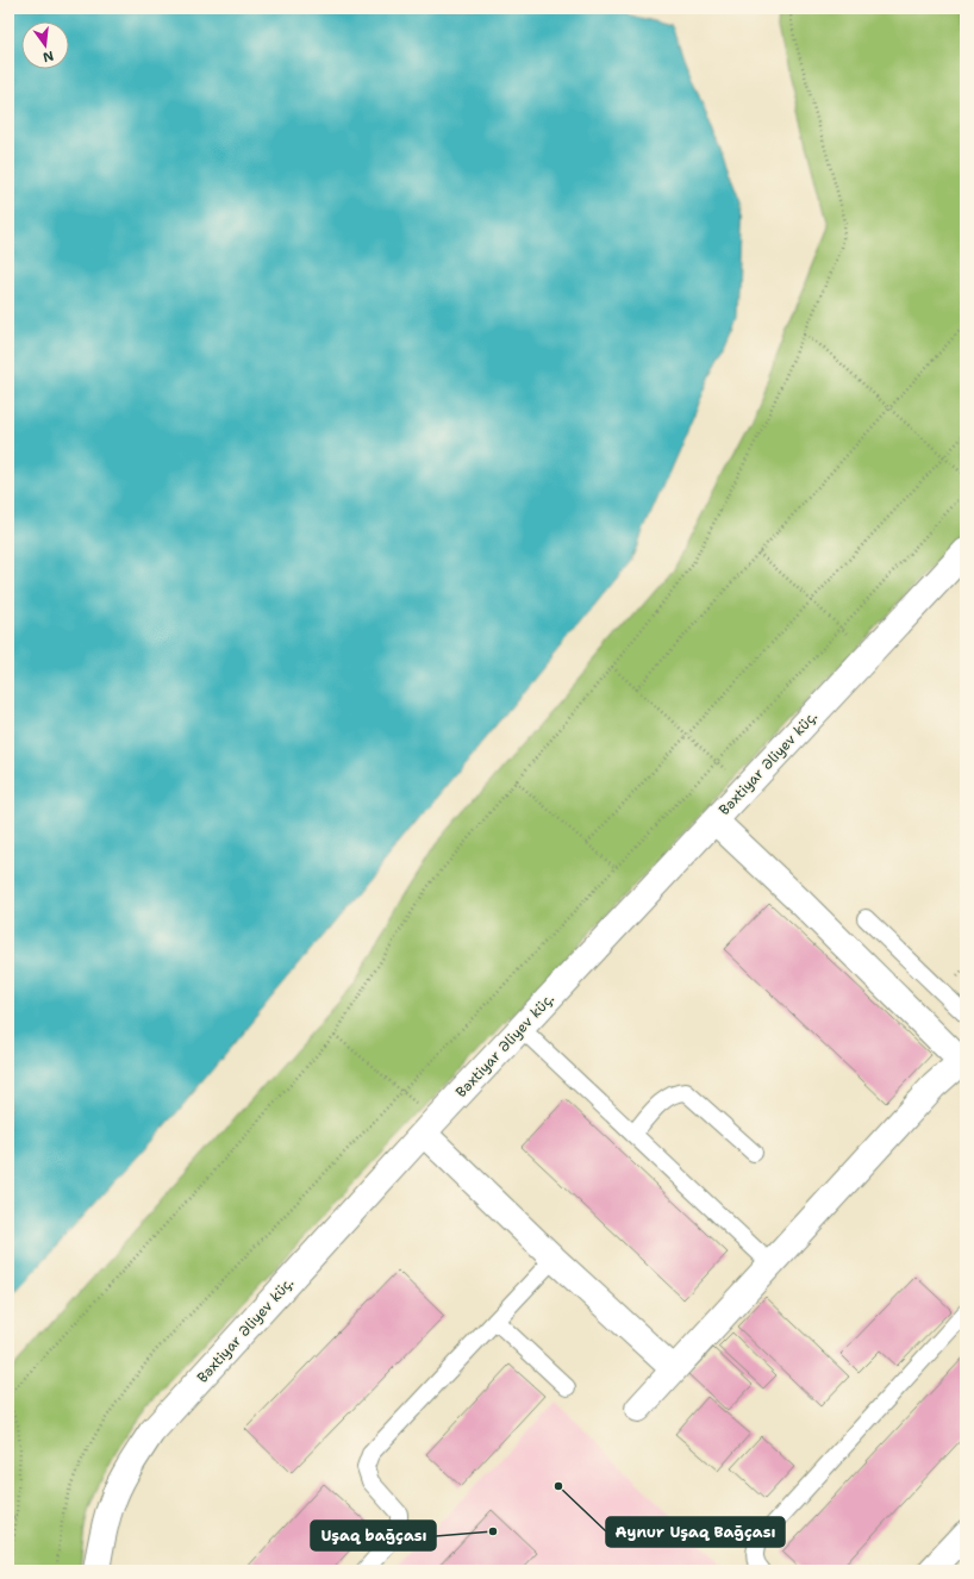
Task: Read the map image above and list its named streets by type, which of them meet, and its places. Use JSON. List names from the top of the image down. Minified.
{"streets":{"street":["Bəxtiyar Əliyev küç."]},"places":["Aynur Uşaq Bağçası","Uşaq bağçası"],"north":"bottom"}
